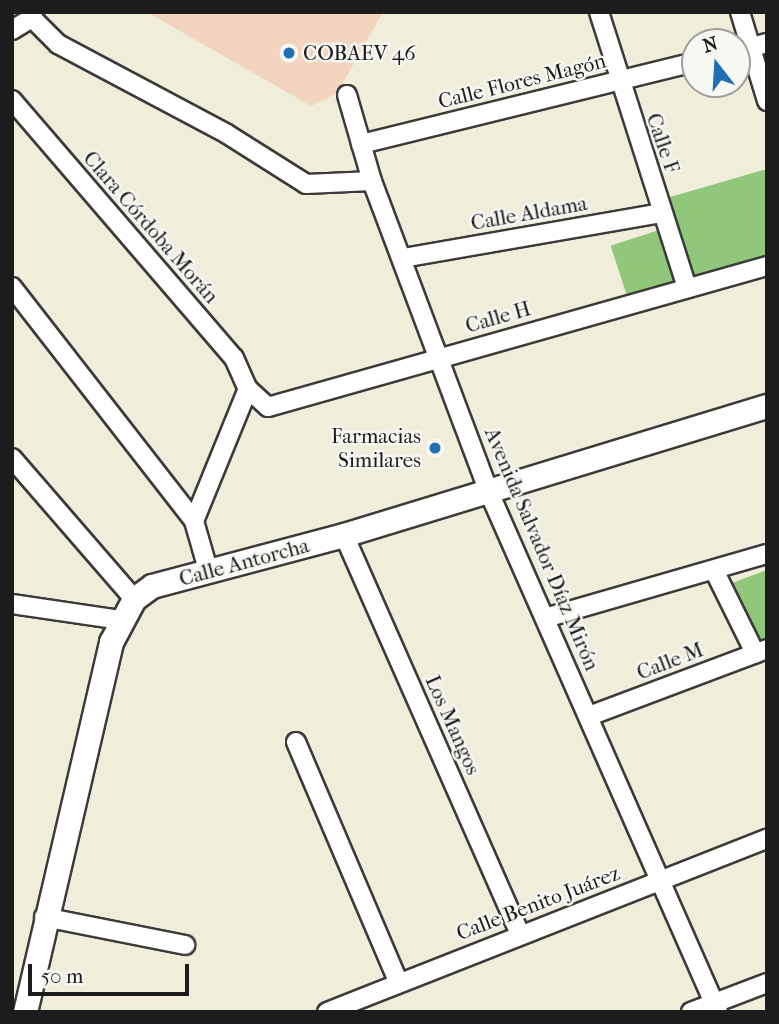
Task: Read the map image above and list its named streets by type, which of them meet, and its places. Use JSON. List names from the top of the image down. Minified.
{"streets":{"street":["Calle Flores Magón","Calle F","Calle Aldama","Clara Córdoba Morán","Calle H","Avenida Salvador Díaz Mirón","Calle Antorcha","Calle M","Los Mangos","Calle Benito Juárez"]},"crossings":[["Calle Flores Magón","Calle F"],["Calle Flores Magón","Avenida Salvador Díaz Mirón"],["Calle F","Calle Aldama"],["Calle F","Calle H"],["Calle Aldama","Avenida Salvador Díaz Mirón"],["Clara Córdoba Morán","Calle H"],["Calle H","Avenida Salvador Díaz Mirón"],["Avenida Salvador Díaz Mirón","Calle Antorcha"],["Avenida Salvador Díaz Mirón","Calle M"],["Avenida Salvador Díaz Mirón","Calle Benito Juárez"],["Calle Antorcha","Los Mangos"],["Los Mangos","Calle Benito Juárez"]],"places":["COBAEV 46","Farmacias Similares"],"scale_bar":"50 m","north":"top"}
